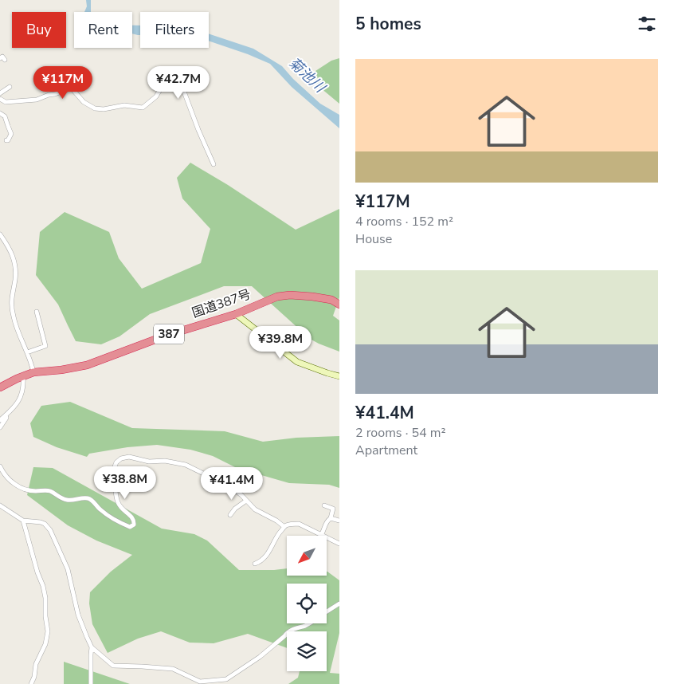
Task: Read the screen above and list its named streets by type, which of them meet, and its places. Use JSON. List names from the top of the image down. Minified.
{"streets":{"highway":["国道387号","387"]},"water":["菊池川"],"north":"bottom left","page":{"heading":"5 homes","chip":["Buy","Rent","Filters"],"list":[{"name":"¥117M","note":"4 rooms · 152 m² · House"},{"name":"¥41.4M","note":"2 rooms · 54 m² · Apartment"}],"price":["¥117M","¥42.7M","¥39.8M","¥38.8M","¥41.4M"]}}
